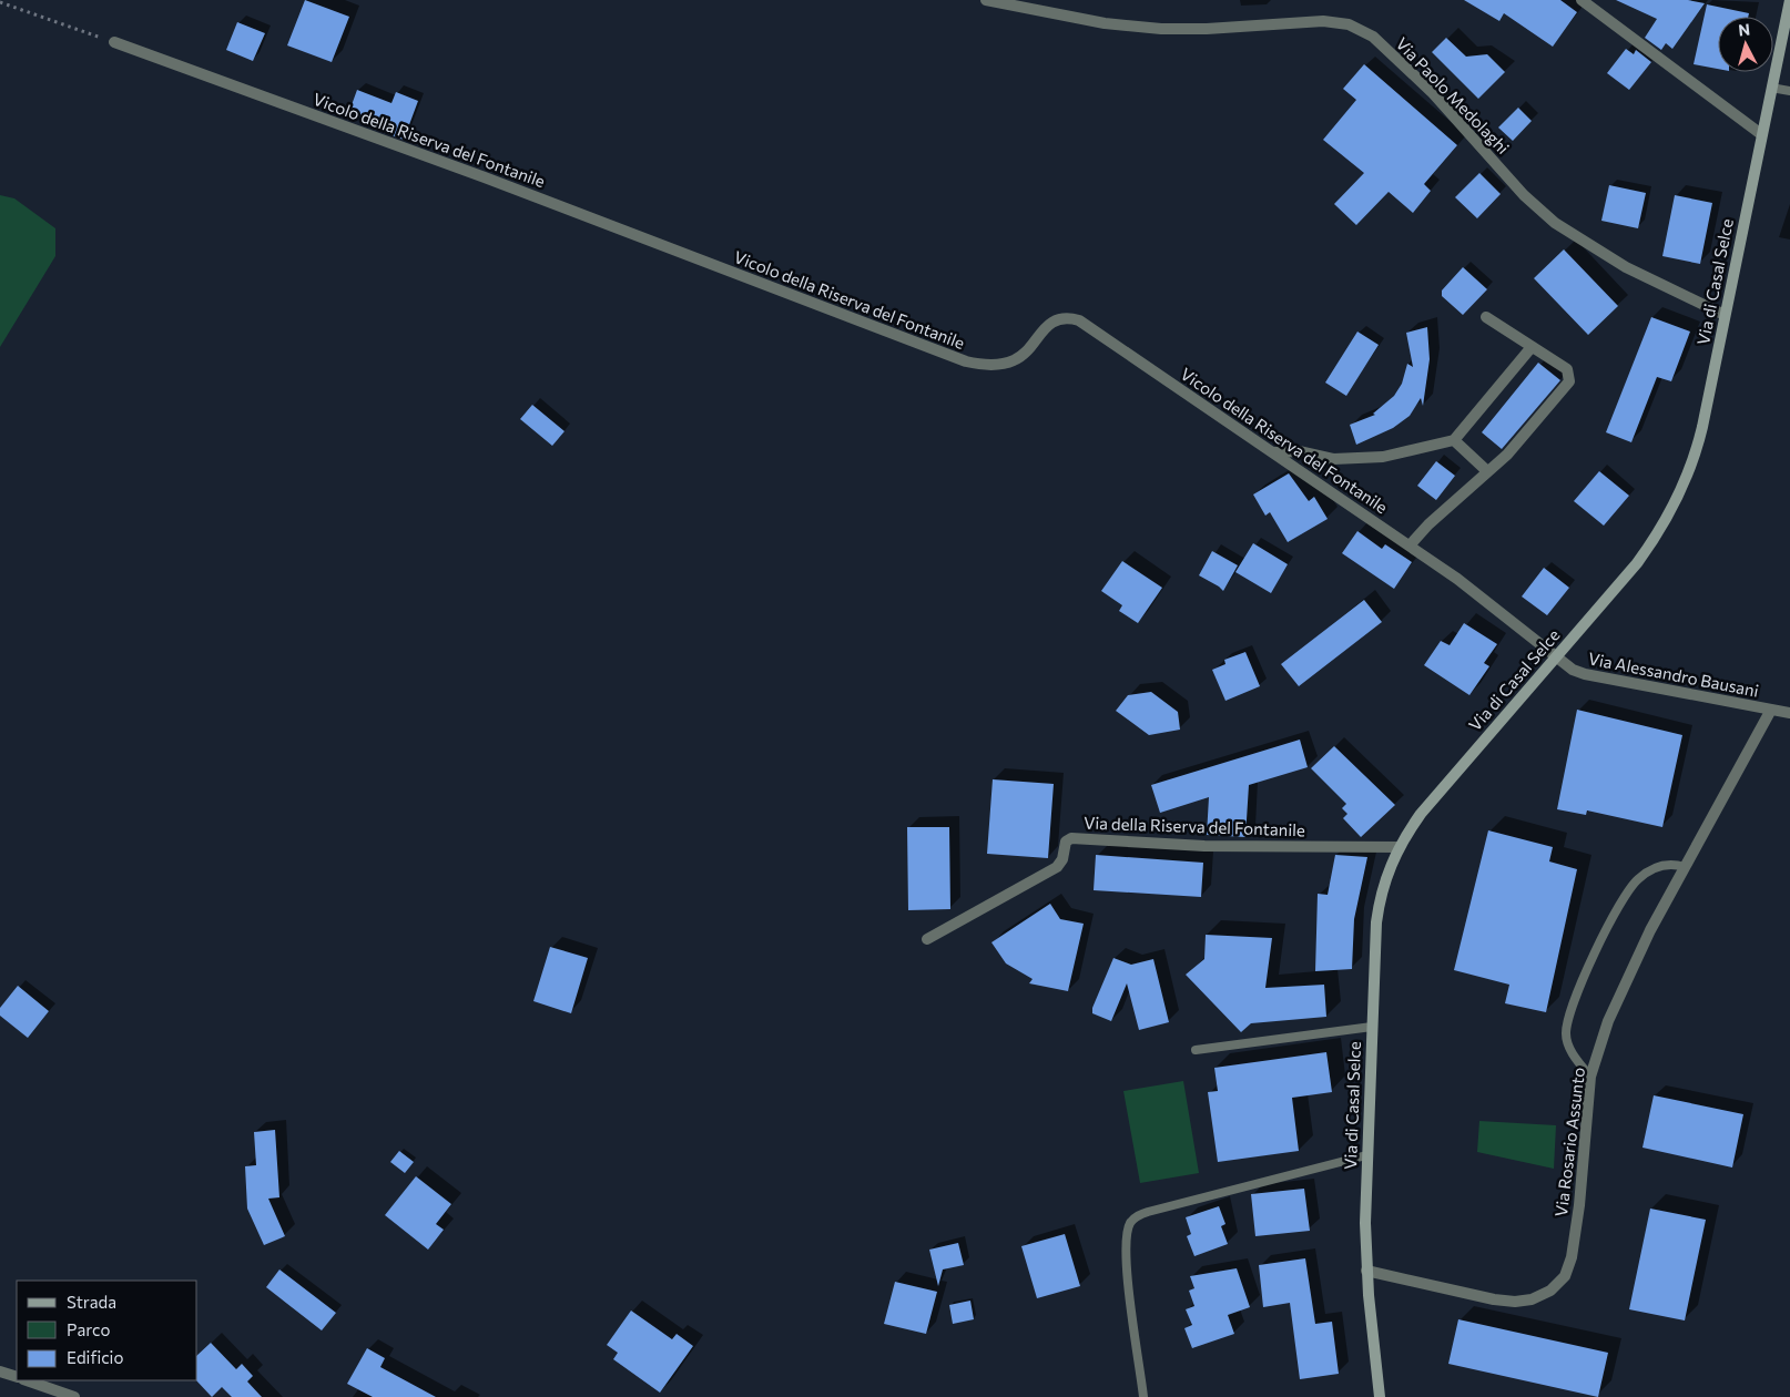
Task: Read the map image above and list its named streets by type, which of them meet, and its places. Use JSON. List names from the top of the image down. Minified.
{"streets":{"main road":["Via di Casal Selce"],"street":["Via Paolo Medolaghi","Vicolo della Riserva del Fontanile","Via Alessandro Bausani","Via della Riserva del Fontanile","Via Rosario Assunto"]},"crossings":[["Via Paolo Medolaghi","Via di Casal Selce"],["Vicolo della Riserva del Fontanile","Via di Casal Selce"],["Vicolo della Riserva del Fontanile","Via Alessandro Bausani"],["Via di Casal Selce","Via Alessandro Bausani"],["Via di Casal Selce","Via della Riserva del Fontanile"],["Via di Casal Selce","Via Rosario Assunto"],["Via Alessandro Bausani","Via Rosario Assunto"]],"legend":["Strada","Parco","Edificio"],"north":"top"}
